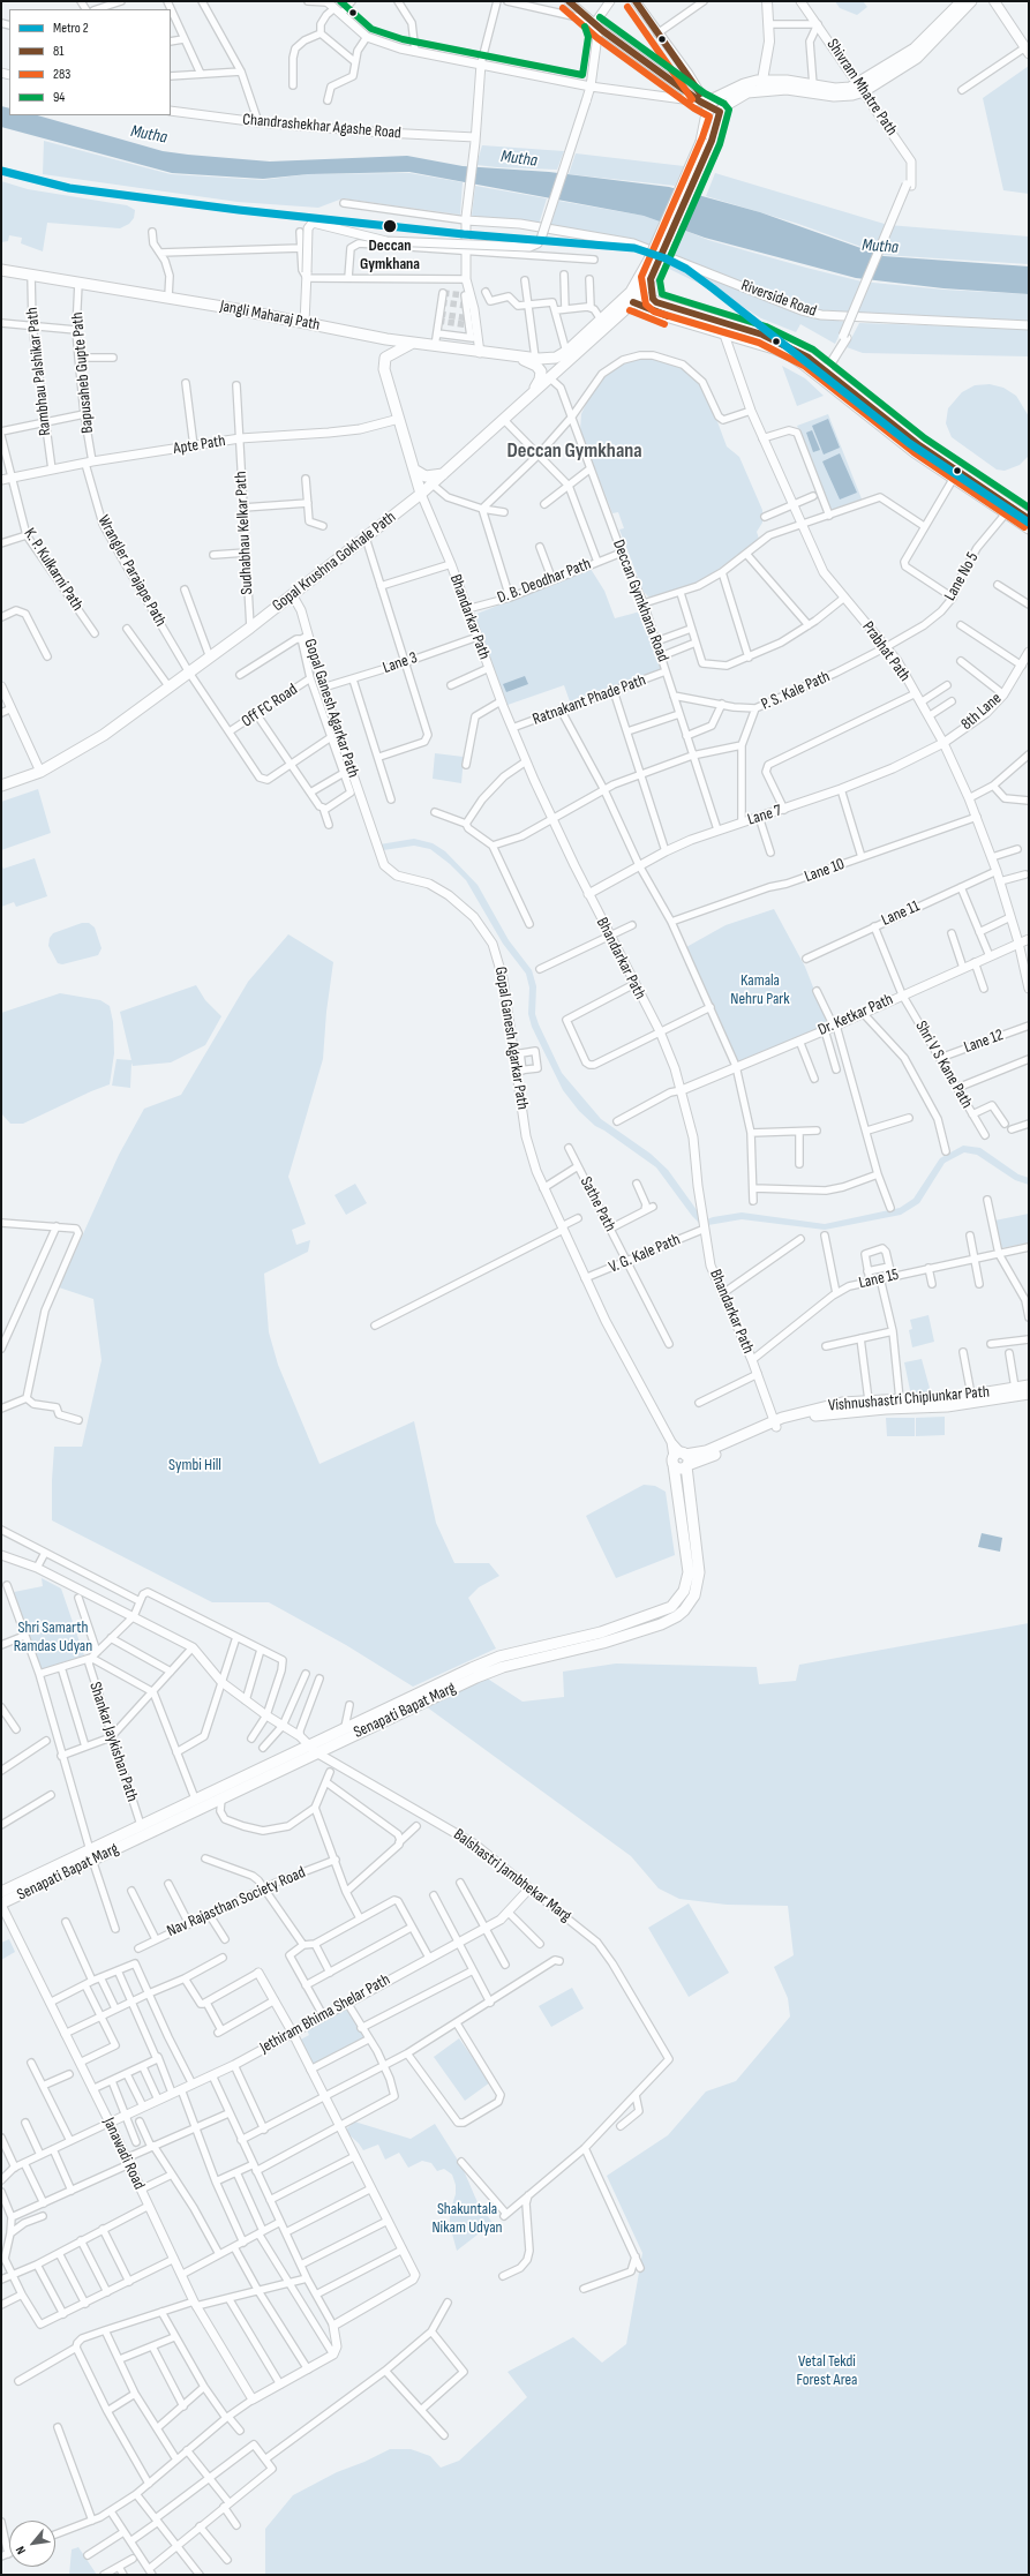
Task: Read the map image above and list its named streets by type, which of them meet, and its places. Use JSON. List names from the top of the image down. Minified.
{"streets":{"main road":["Jangli Maharaj Path","Gopal Krushna Gokhale Path","Vishnushastri Chiplunkar Path","Senapati Bapat Marg"],"street":["Shivram Mhatre Path","Chandrashekhar Agashe Road","Riverside Road","Rambhau Palshikar Path","Bapusaheb Gupte Path","Apte Path","Sudhabhau Kelkar Path","K. P. Kulkarni Path","Wrangler Parajape Path","Lane No 5","D. B. Deodhar Path","Deccan Gymkhana Road","Bhandarkar Path","Prabhat Path","Lane 3","P. S. Kale Path","Ratnakant Phade Path","Off FC Road","Gopal Ganesh Agarkar Path","8th Lane","Lane 7","Lane 10","Lane 11","Dr. Ketkar Path","Lane 12","Shri V S Kane Path","Sathe Path","V. G. Kale Path","Lane 15","Shankar Jaykishan Path","Balshastri Jambhekar Marg","Nav Rajasthan Society Road","Jethiram Bhima Shelar Path","Janawadi Road"]},"crossings":[["Jangli Maharaj Path","Rambhau Palshikar Path"],["Jangli Maharaj Path","Bapusaheb Gupte Path"],["Rambhau Palshikar Path","Apte Path"],["Bapusaheb Gupte Path","Apte Path"],["Bapusaheb Gupte Path","Wrangler Parajape Path"],["Apte Path","Sudhabhau Kelkar Path"],["Apte Path","K. P. Kulkarni Path"],["Apte Path","Wrangler Parajape Path"],["Sudhabhau Kelkar Path","Gopal Krushna Gokhale Path"],["Gopal Krushna Gokhale Path","Wrangler Parajape Path"],["Gopal Krushna Gokhale Path","Deccan Gymkhana Road"],["Gopal Krushna Gokhale Path","Bhandarkar Path"],["Gopal Krushna Gokhale Path","Gopal Ganesh Agarkar Path"],["Wrangler Parajape Path","Off FC Road"],["Lane No 5","Prabhat Path"],["Lane No 5","P. S. Kale Path"],["D. B. Deodhar Path","Deccan Gymkhana Road"],["D. B. Deodhar Path","Bhandarkar Path"],["Deccan Gymkhana Road","P. S. Kale Path"],["Deccan Gymkhana Road","Ratnakant Phade Path"],["Deccan Gymkhana Road","Lane 7"],["Bhandarkar Path","Lane 3"],["Bhandarkar Path","Ratnakant Phade Path"],["Bhandarkar Path","Lane 7"],["Bhandarkar Path","Dr. Ketkar Path"],["Bhandarkar Path","V. G. Kale Path"],["Bhandarkar Path","Lane 15"],["Bhandarkar Path","Vishnushastri Chiplunkar Path"],["Prabhat Path","P. S. Kale Path"],["Prabhat Path","8th Lane"],["Prabhat Path","Lane 7"],["Prabhat Path","Lane 10"],["Prabhat Path","Lane 11"],["Prabhat Path","Dr. Ketkar Path"],["Lane 3","Gopal Ganesh Agarkar Path"],["Gopal Ganesh Agarkar Path","V. G. Kale Path"],["Gopal Ganesh Agarkar Path","Vishnushastri Chiplunkar Path"],["Gopal Ganesh Agarkar Path","Senapati Bapat Marg"],["8th Lane","Lane 7"],["Lane 11","Shri V S Kane Path"],["Dr. Ketkar Path","Shri V S Kane Path"],["Lane 12","Shri V S Kane Path"],["Sathe Path","V. G. Kale Path"],["Vishnushastri Chiplunkar Path","Senapati Bapat Marg"],["Senapati Bapat Marg","Shankar Jaykishan Path"],["Senapati Bapat Marg","Balshastri Jambhekar Marg"],["Senapati Bapat Marg","Janawadi Road"],["Balshastri Jambhekar Marg","Jethiram Bhima Shelar Path"],["Jethiram Bhima Shelar Path","Janawadi Road"]],"districts":["Deccan Gymkhana"],"water":["Mutha"],"parks":["Kamala Nehru Park","Symbi Hill","Shri Samarth Ramdas Udyan","Shakuntala Nikam Udyan","Vetal Tekdi Forest Area"],"places":["Deccan Gymkhana"],"lines":["transit line 81","transit line 94","transit line 283","metro line 2"],"legend":["Metro 2","81","283","94"],"north":"bottom left"}
